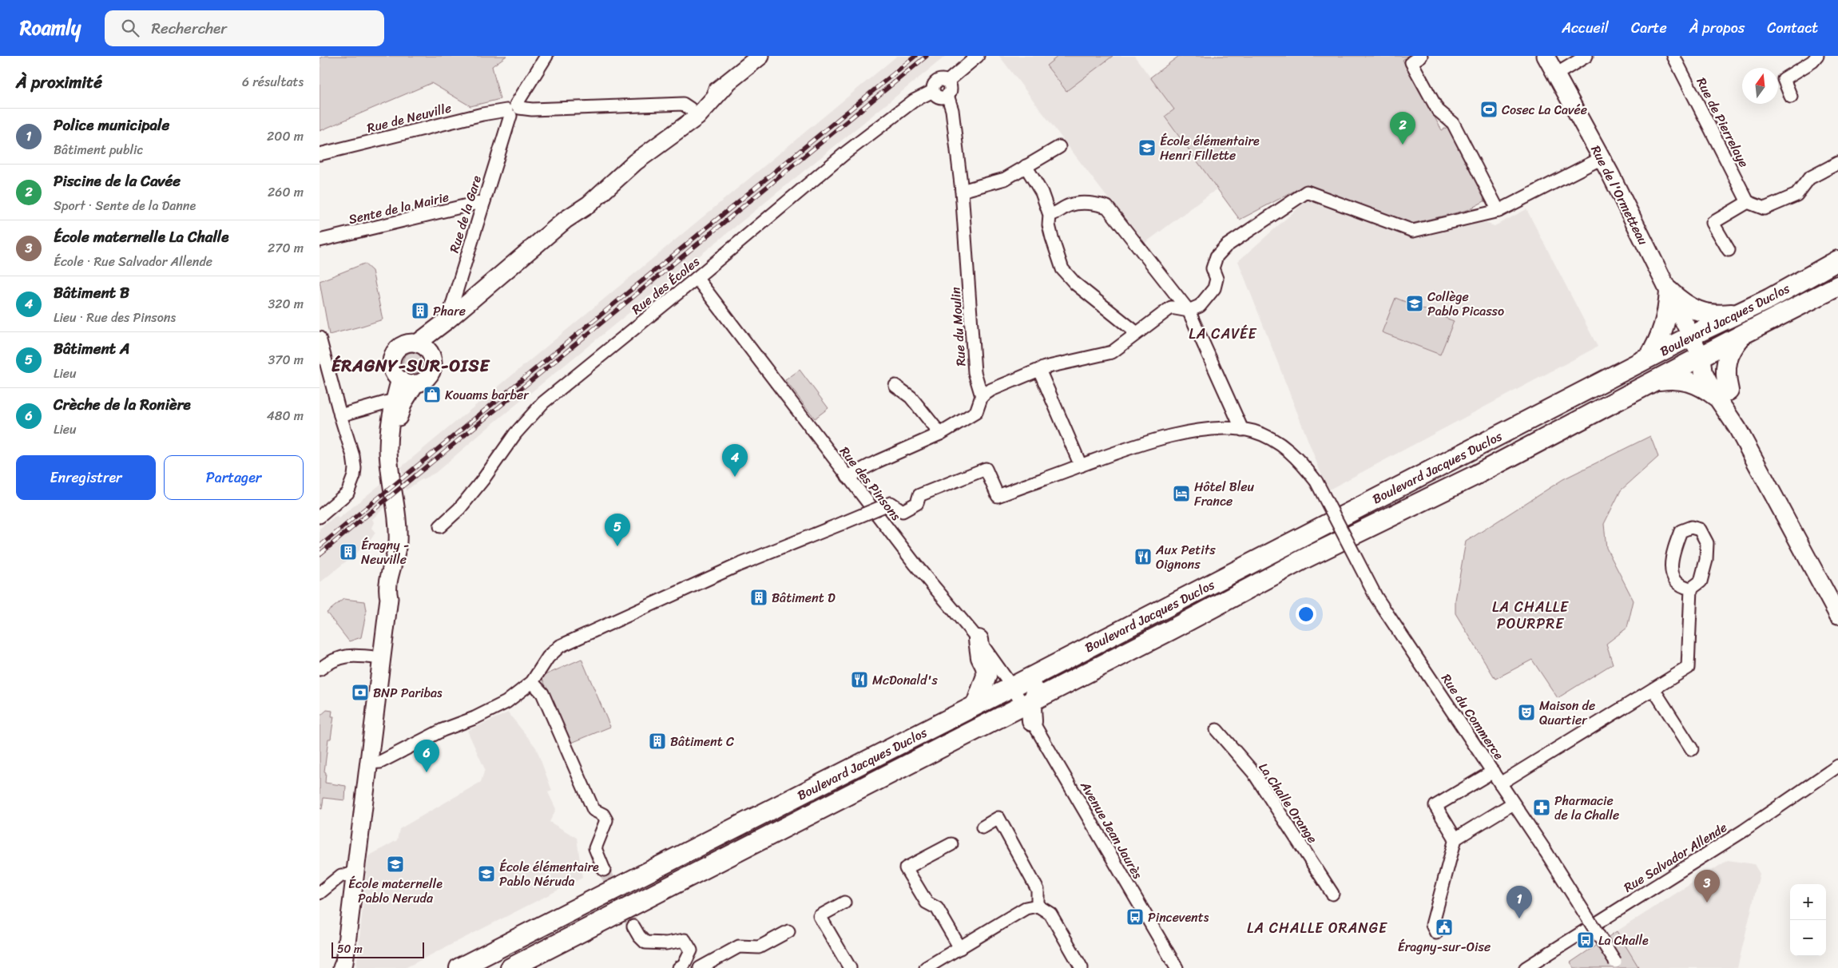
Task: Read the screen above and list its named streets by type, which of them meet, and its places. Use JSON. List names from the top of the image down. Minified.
{"streets":{"main road":["Rue de l'Ormetteau","Boulevard Jacques Duclos"],"street":["Rue de Neuville","Rue de Pierrelaye","Sente de la Mairie","Rue de la Gare","Rue des Écoles","Rue du Moulin","Rue des Pinsons","Rue du Commerce","La Challe Orange","Avenue Jean Jaurès","Rue Salvador Allende"]},"crossings":[["Rue de Neuville","Rue de la Gare"],["Rue de l'Ormetteau","Boulevard Jacques Duclos"],["Sente de la Mairie","Rue de la Gare"],["Rue des Écoles","Rue du Moulin"],["Rue des Écoles","Rue des Pinsons"],["Boulevard Jacques Duclos","Rue des Pinsons"]],"districts":["LA CAVÉE","ÉRAGNY-SUR-OISE","LA CHALLE POURPRE","LA CHALLE ORANGE"],"places":{"sports":["Cosec La Cavée"],"school or university":["École élémentaire Henri Fillette","Collège Pablo Picasso","École maternelle Pablo Neruda","École élémentaire Pablo Néruda"],"building":["Phare","Éragny - Neuville","Bâtiment D","Bâtiment C"],"shop":["Kouams barber"],"hotel":["Hôtel Bleu France"],"restaurant":["Aux Petits Oignons","McDonald's"],"bank":["BNP Paribas"],"theatre":["Maison de Quartier"],"pharmacy":["Pharmacie de la Challe"],"bus stop":["Pincevents","La Challe"],"public building":["Éragny-sur-Oise"]},"scale_bar":"50 m","north":"top","page":{"header":"Roamly","search":"Rechercher","nav":["Accueil","Carte","À propos","Contact"],"heading":["À proximité","6 résultats"],"list":[{"mark":"1","name":"Police municipale","note":"Bâtiment public","value":"200 m"},{"mark":"2","name":"Piscine de la Cavée","note":"Sport · Sente de la Danne","value":"260 m"},{"mark":"3","name":"École maternelle La Challe","note":"École · Rue Salvador Allende","value":"270 m"},{"mark":"4","name":"Bâtiment B","note":"Lieu · Rue des Pinsons","value":"320 m"},{"mark":"5","name":"Bâtiment A","note":"Lieu","value":"370 m"},{"mark":"6","name":"Crèche de la Ronière","note":"Lieu","value":"480 m"}],"pins":["2","4","5","6","3","1"],"buttons":["Enregistrer","Partager"],"map_buttons":["+","−"],"scale":"50 m"}}
